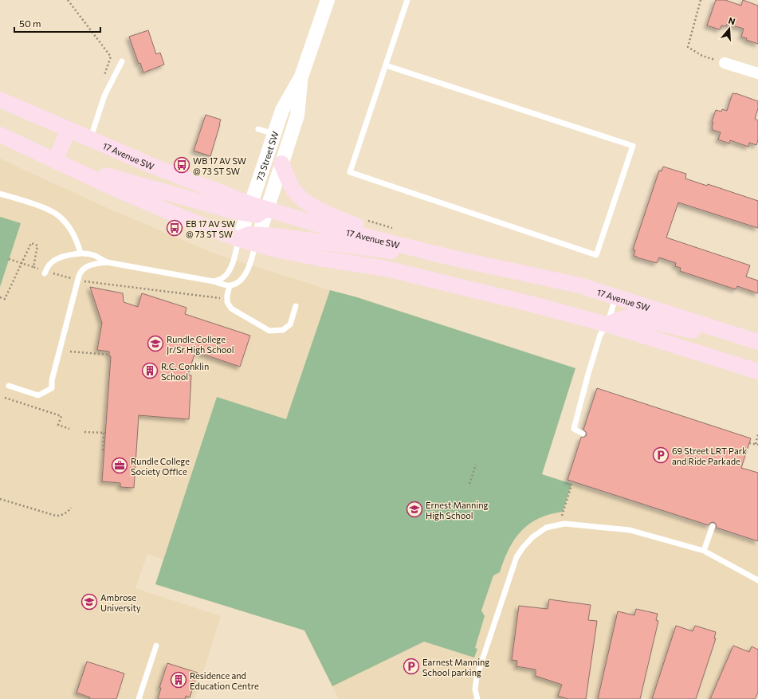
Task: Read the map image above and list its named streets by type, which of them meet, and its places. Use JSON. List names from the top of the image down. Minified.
{"streets":{"main road":["17 Avenue SW"],"street":["73 Street SW"]},"crossings":[["17 Avenue SW","73 Street SW"]],"places":{"bus stop":["WB 17 AV SW @ 73 ST SW","EB 17 AV SW @ 73 ST SW"],"school or university":["Rundle College Jr/Sr High School","Ernest Manning High School","Ambrose University"],"building":["R.C. Conklin School","Residence and Education Centre"],"parking":["69 Street LRT Park and Ride Parkade","Earnest Manning School parking"],"office":["Rundle College Society Office"]},"scale_bar":"50 m","north":"top"}
